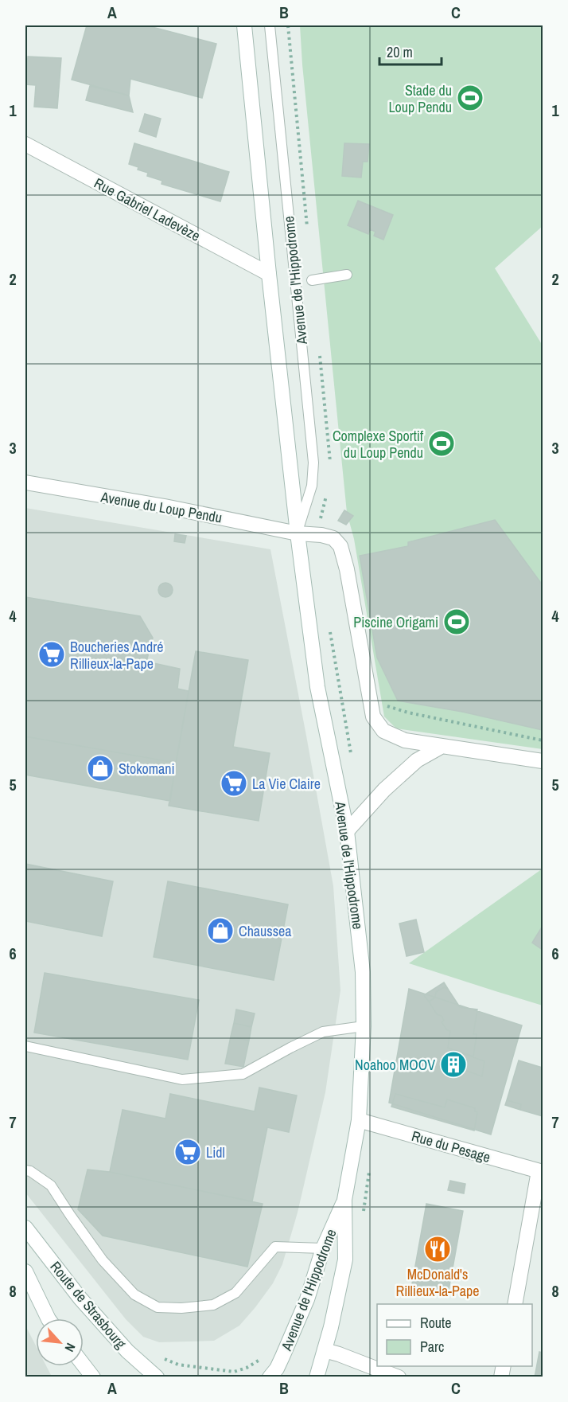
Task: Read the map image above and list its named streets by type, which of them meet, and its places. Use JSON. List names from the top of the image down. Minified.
{"streets":{"main road":["Rue Gabriel Ladevèze","Avenue de l'Hippodrome","Avenue du Loup Pendu","Rue du Pesage","Route de Strasbourg"]},"crossings":[["Rue Gabriel Ladevèze","Avenue de l'Hippodrome"],["Avenue de l'Hippodrome","Avenue du Loup Pendu"],["Avenue de l'Hippodrome","Rue du Pesage"]],"places":{"sports":["Stade du Loup Pendu","Complexe Sportif du Loup Pendu","Piscine Origami"],"supermarket":["Boucheries André Rillieux-la-Pape","La Vie Claire","Lidl"],"shop":["Stokomani","Chaussea"],"building":["Noahoo MOOV"],"restaurant":["McDonald's Rillieux-la-Pape"]},"legend":["Route","Parc"],"scale_bar":"20 m","north":"bottom right","grid":{"columns":["A","B","C"],"rows":["1","2","3","4","5","6","7","8"]}}
